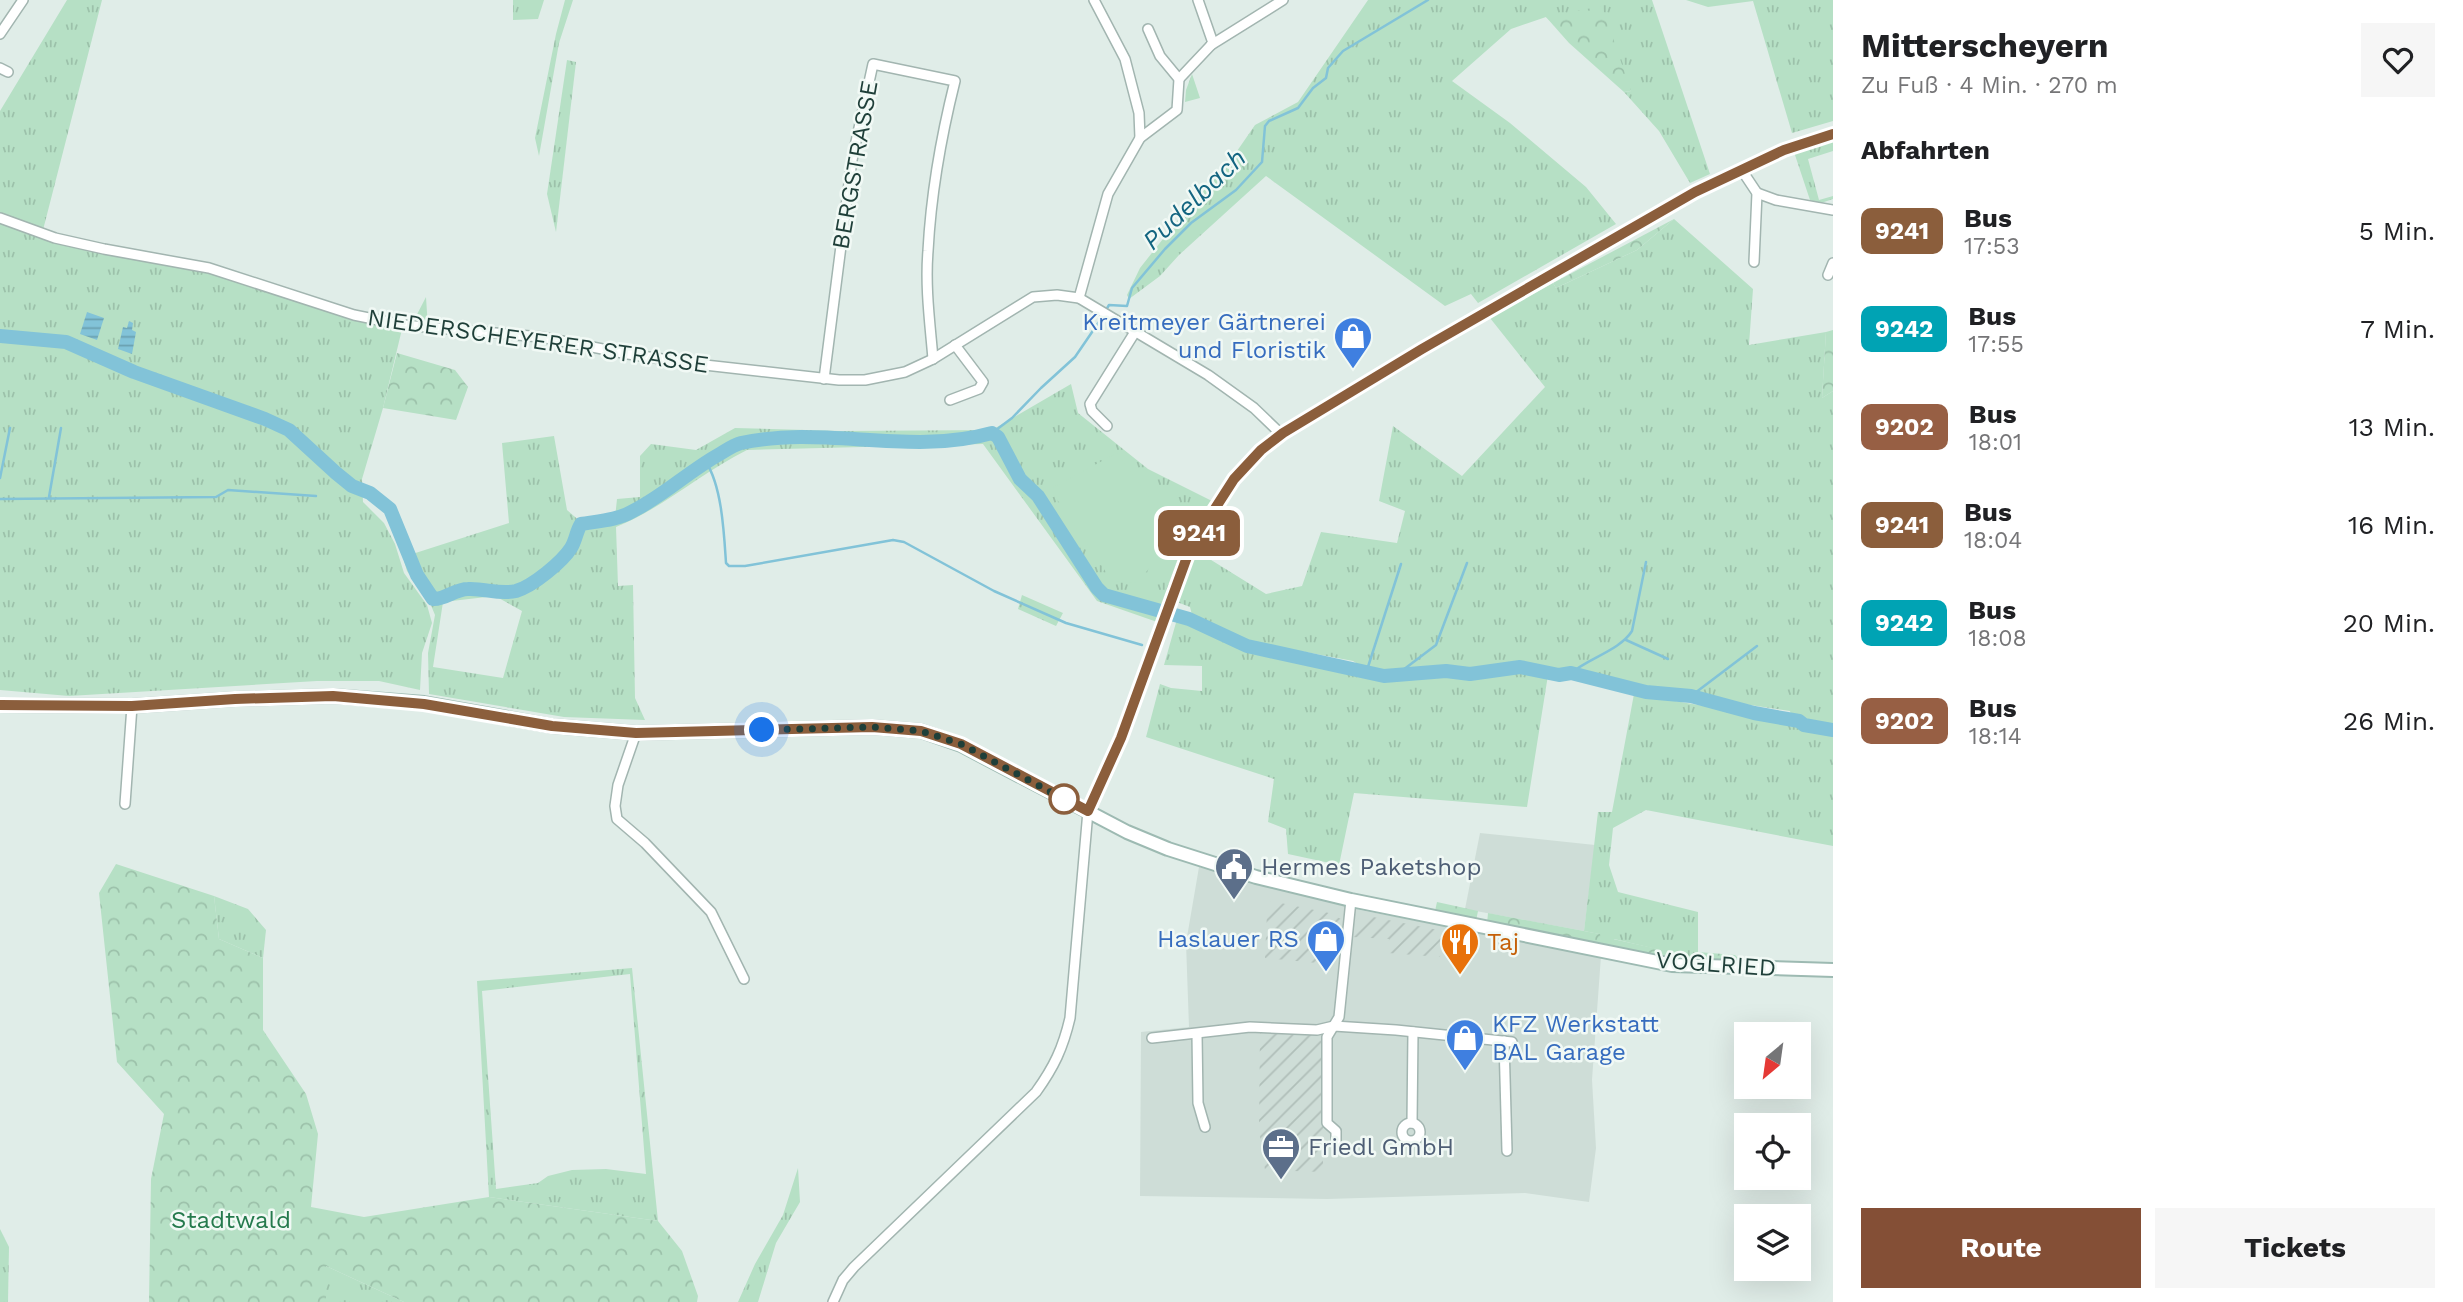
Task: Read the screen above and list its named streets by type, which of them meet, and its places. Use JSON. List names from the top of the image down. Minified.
{"streets":{"main road":["VOGLRIED"],"street":["BERGSTRASSE","NIEDERSCHEYERER STRASSE"]},"crossings":[["BERGSTRASSE","NIEDERSCHEYERER STRASSE"]],"water":["Pudelbach"],"parks":["Stadtwald"],"places":{"shop":["Kreitmeyer Gärtnerei und Floristik","Haslauer RS","KFZ Werkstatt BAL Garage"],"public building":["Hermes Paketshop"],"restaurant":["Taj"],"office":["Friedl GmbH"]},"lines":["bus line 9241"],"north":"bottom left","page":{"on_map":"9241","heading":[["Mitterscheyern","Zu Fuß · 4 Min. · 270 m"],"Abfahrten"],"list":[{"mark":"9241","name":"Bus","note":"17:53","value":"5 Min."},{"mark":"9242","name":"Bus","note":"17:55","value":"7 Min."},{"mark":"9202","name":"Bus","note":"18:01","value":"13 Min."},{"mark":"9241","name":"Bus","note":"18:04","value":"16 Min."},{"mark":"9242","name":"Bus","note":"18:08","value":"20 Min."},{"mark":"9202","name":"Bus","note":"18:14","value":"26 Min."}],"buttons":["Route","Tickets"]}}
